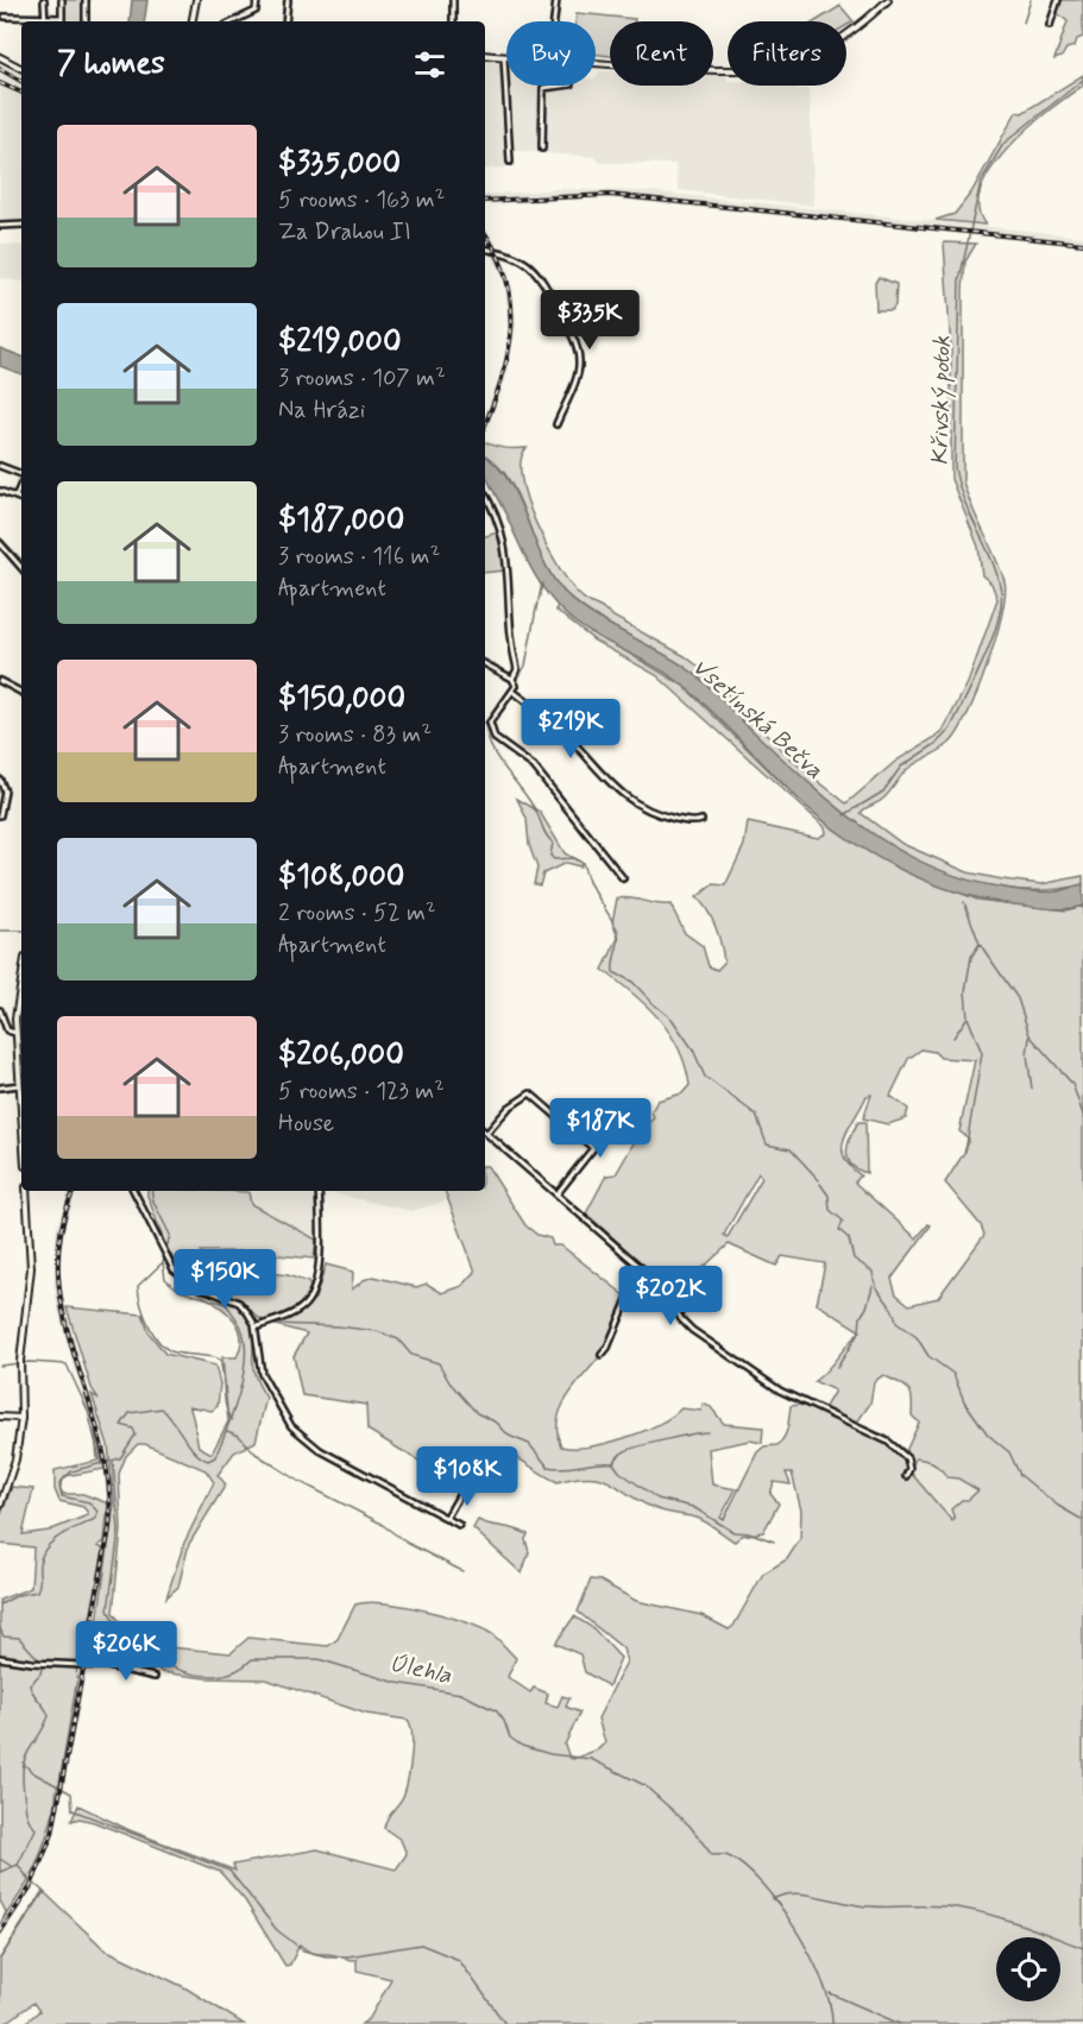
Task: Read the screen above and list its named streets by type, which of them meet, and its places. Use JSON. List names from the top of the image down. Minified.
{"water":["Křivský potok","Vsetínská Bečva","Úlehla"],"page":{"chip":["Buy","Rent","Filters"],"heading":"7 homes","list":[{"name":"$335,000","note":"5 rooms · 163 m² · Za Drahou II"},{"name":"$219,000","note":"3 rooms · 107 m² · Na Hrázi"},{"name":"$187,000","note":"3 rooms · 116 m² · Apartment"},{"name":"$150,000","note":"3 rooms · 83 m² · Apartment"},{"name":"$108,000","note":"2 rooms · 52 m² · Apartment"},{"name":"$206,000","note":"5 rooms · 123 m² · House"}],"price":["$335K","$219K","$187K","$150K","$202K","$108K","$206K"]}}
